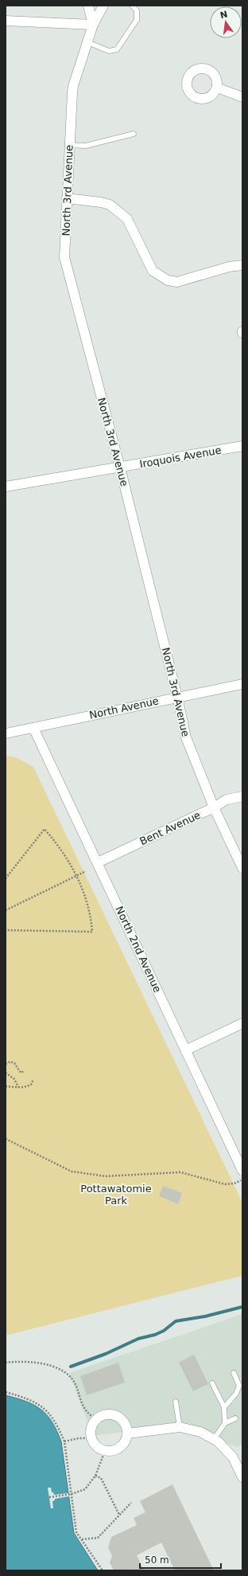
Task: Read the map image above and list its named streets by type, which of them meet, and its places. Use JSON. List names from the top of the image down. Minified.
{"streets":{"street":["North 3rd Avenue","Iroquois Avenue","North Avenue","Bent Avenue","North 2nd Avenue"]},"crossings":[["North 3rd Avenue","Iroquois Avenue"],["North 3rd Avenue","North Avenue"],["North 3rd Avenue","Bent Avenue"],["North Avenue","North 2nd Avenue"],["Bent Avenue","North 2nd Avenue"]],"parks":["Pottawatomie Park"],"scale_bar":"50 m","north":"top"}
